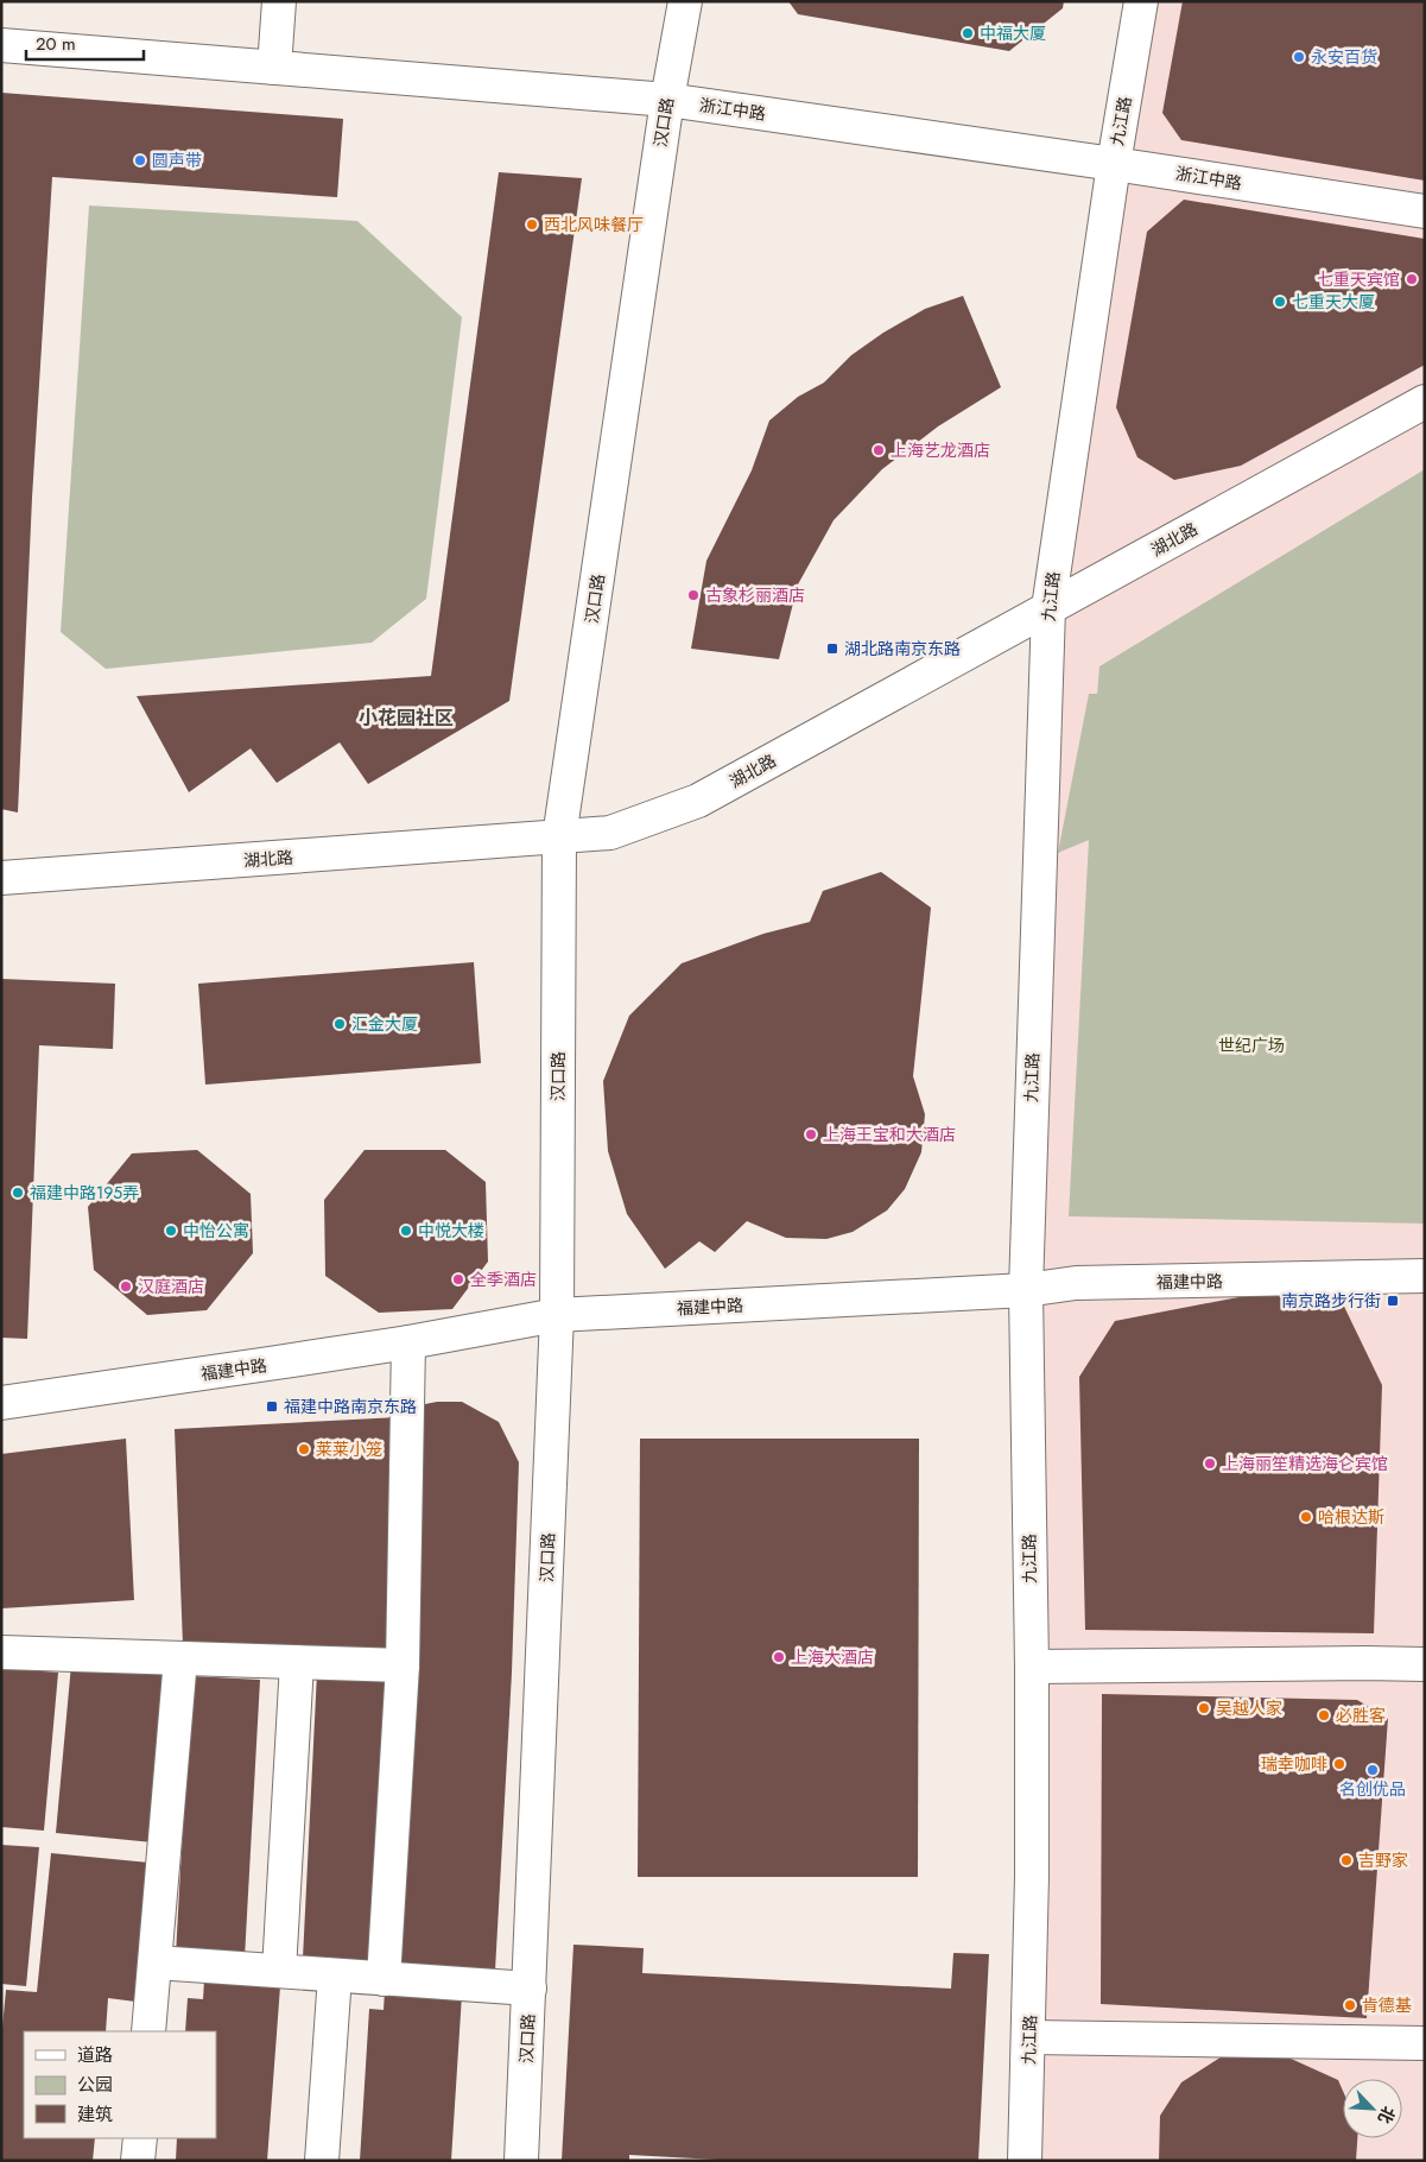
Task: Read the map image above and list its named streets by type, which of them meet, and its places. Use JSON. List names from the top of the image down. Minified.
{"streets":{"street":["浙江中路","九江路","汉口路","湖北路","福建中路"]},"crossings":[["浙江中路","九江路"],["浙江中路","汉口路"],["九江路","湖北路"],["九江路","福建中路"],["汉口路","湖北路"],["汉口路","福建中路"]],"districts":["小花园社区"],"parks":["世纪广场"],"places":{"other":["中福大厦","永安百货","圆声带","西北风味餐厅","七重天宾馆","七重天大厦","上海艺龙酒店","古象杉丽酒店","汇金大厦","上海王宝和大酒店","福建中路195弄","中怡公寓","中悦大楼","全季酒店","汉庭酒店","莱莱小笼","上海丽笙精选海仑宾馆","哈根达斯","上海大酒店","吴越人家","必胜客","瑞幸咖啡","名创优品","吉野家","肯德基"],"transit":["湖北路南京东路","南京路步行街","福建中路南京东路"]},"legend":["道路","公园","建筑"],"scale_bar":"20 m","north":"bottom right"}
